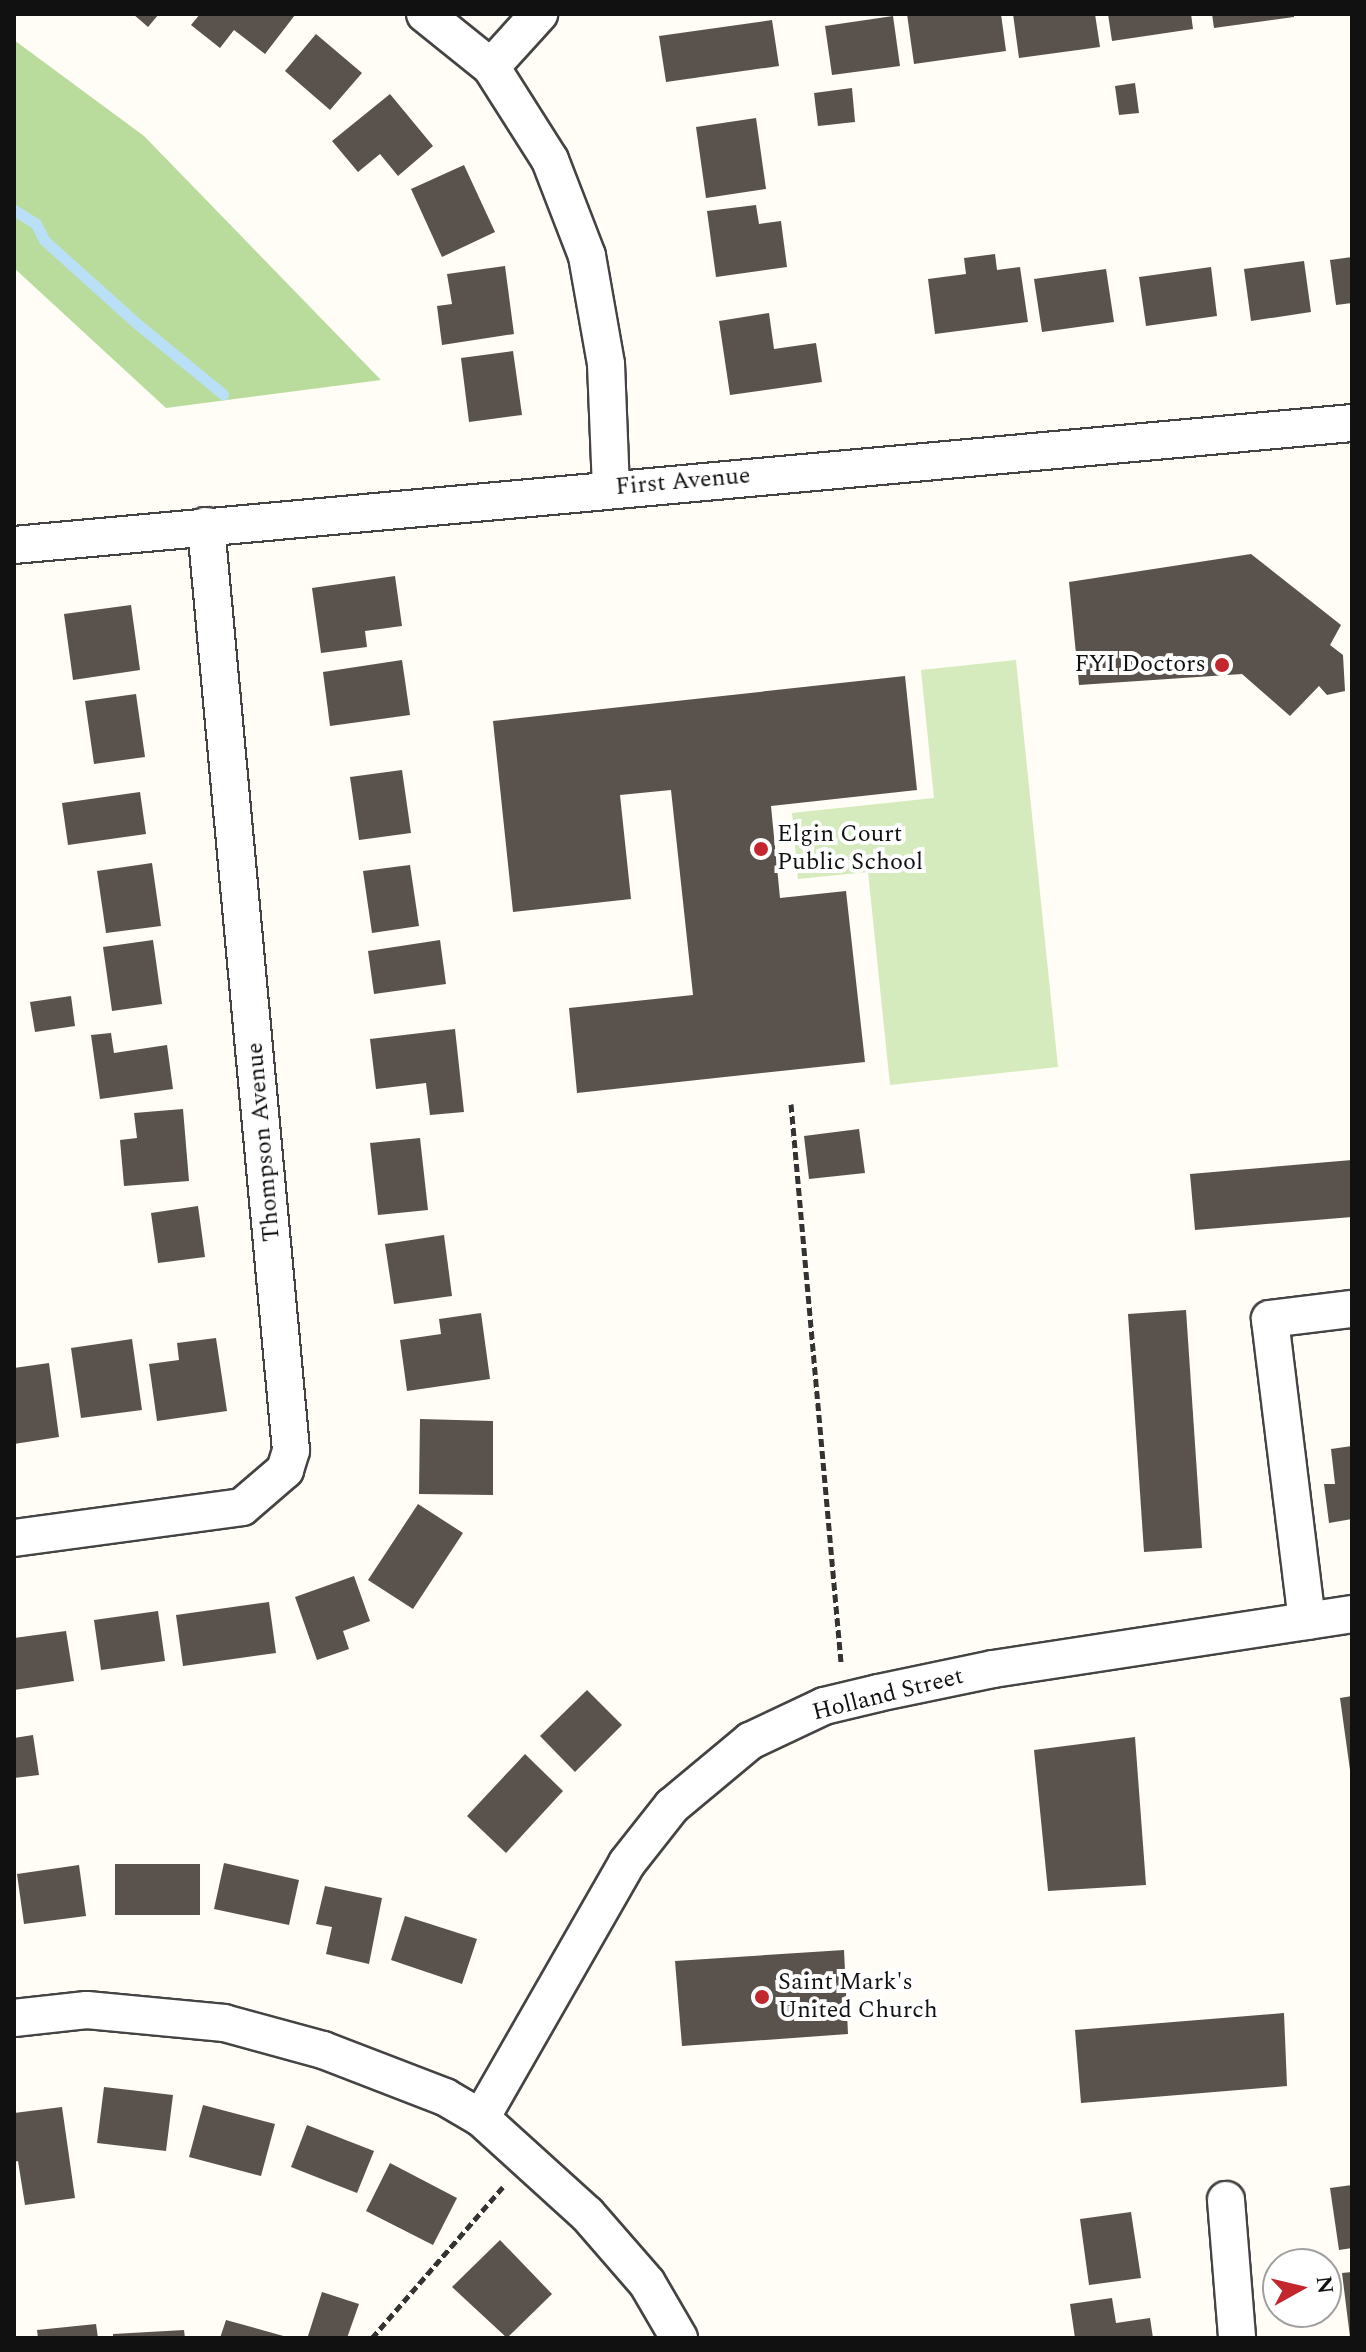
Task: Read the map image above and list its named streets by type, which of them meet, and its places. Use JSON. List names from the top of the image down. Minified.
{"streets":{"street":["First Avenue","Thompson Avenue","Holland Street"]},"crossings":[["First Avenue","Thompson Avenue"]],"places":["FYI Doctors","Elgin Court Public School","Saint Mark's United Church"],"north":"right"}
